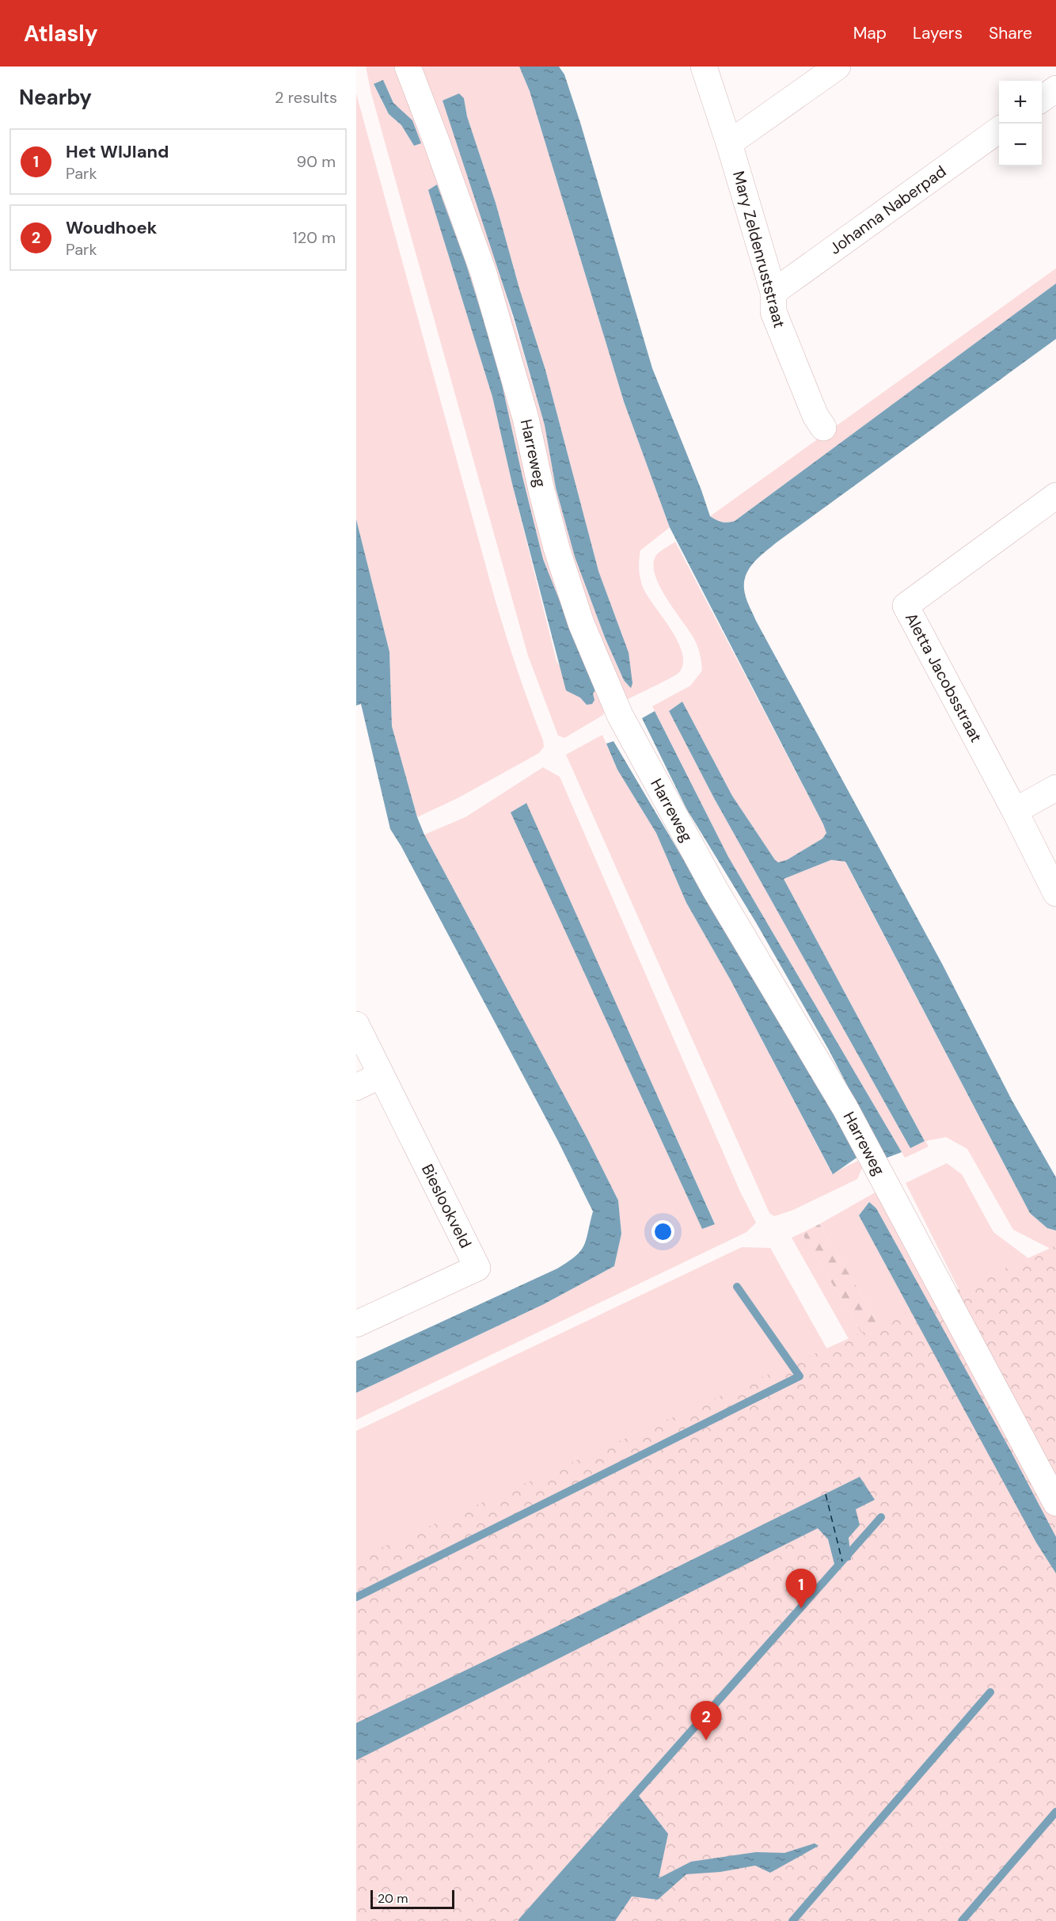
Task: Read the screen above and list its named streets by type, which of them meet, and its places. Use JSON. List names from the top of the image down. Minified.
{"streets":{"street":["Johanna Naberpad","Mary Zeldenruststraat","Harreweg","Aletta Jacobsstraat","Bieslookveld"]},"crossings":[["Johanna Naberpad","Mary Zeldenruststraat"]],"scale_bar":"20 m","page":{"header":"Atlasly","nav":["Map","Layers","Share"],"heading":["Nearby","2 results"],"map_buttons":["+","−"],"list":[{"mark":"1","name":"Het WIJland","note":"Park","value":"90 m"},{"mark":"2","name":"Woudhoek","note":"Park","value":"120 m"}],"pins":["1","2"],"scale":"20 m"}}
